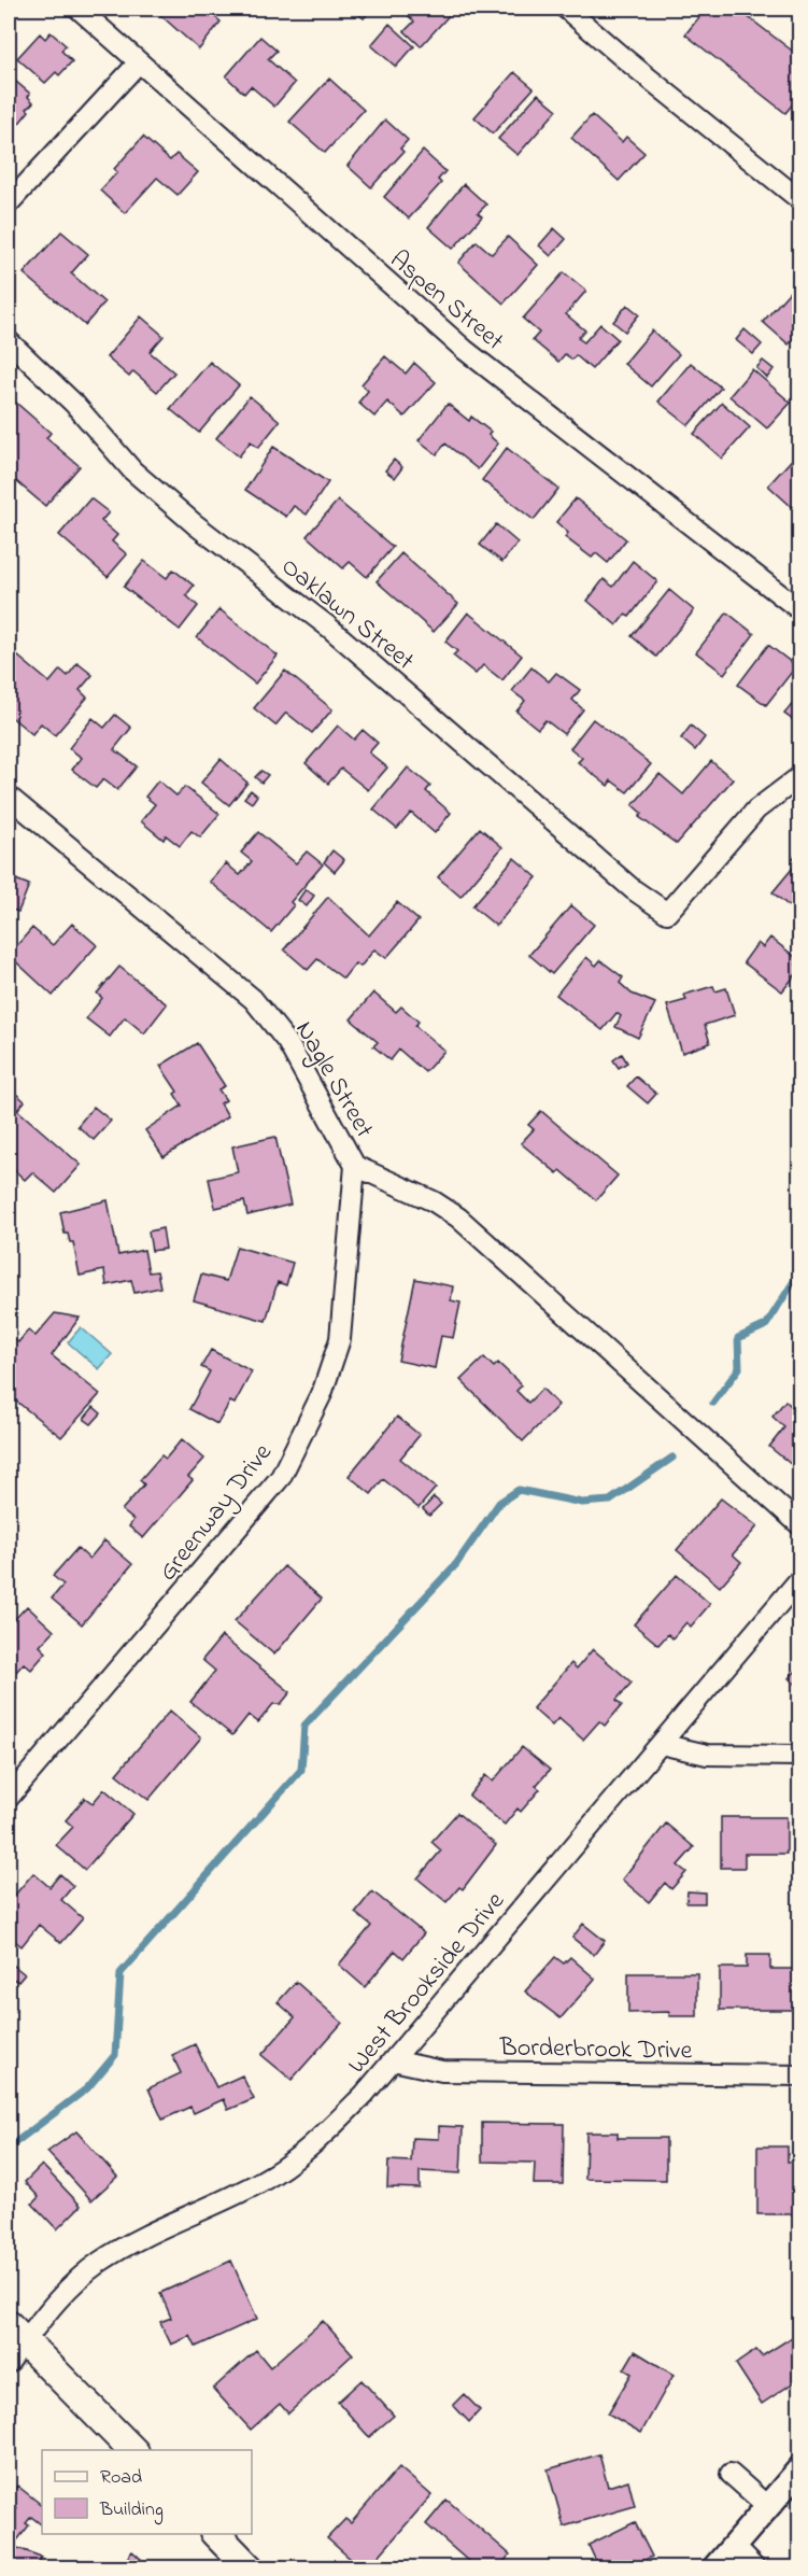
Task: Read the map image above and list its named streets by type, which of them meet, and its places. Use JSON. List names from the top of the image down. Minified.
{"streets":{"street":["Aspen Street","Oaklawn Street","Nagle Street","Greenway Drive","West Brookside Drive","Borderbrook Drive"]},"crossings":[["Nagle Street","Greenway Drive"],["West Brookside Drive","Borderbrook Drive"]],"legend":["Road","Building"]}
